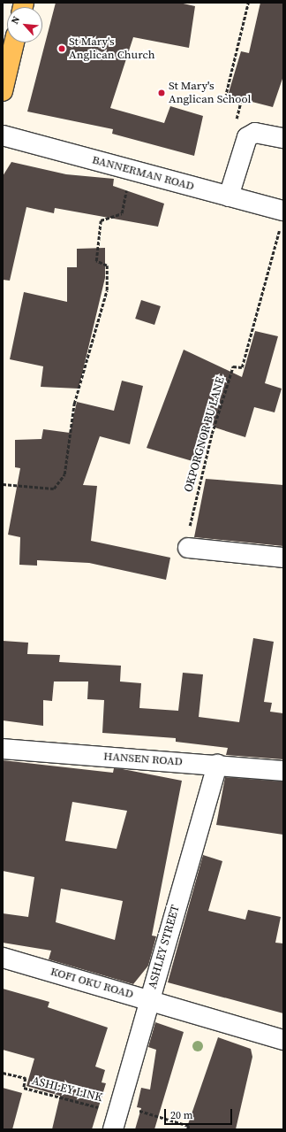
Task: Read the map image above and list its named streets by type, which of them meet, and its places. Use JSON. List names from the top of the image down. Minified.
{"streets":{"street":["BANNERMAN ROAD","HANSEN ROAD","ASHLEY STREET","KOFI OKU ROAD"],"path":["OKPORGNOR BU LANE","ASHLEY LINK"]},"crossings":[["BANNERMAN ROAD","OKPORGNOR BU LANE"],["HANSEN ROAD","ASHLEY STREET"],["ASHLEY STREET","KOFI OKU ROAD"],["ASHLEY STREET","ASHLEY LINK"]],"places":["St Mary's Anglican Church","St Mary's Anglican School"],"scale_bar":"20 m","north":"top left"}
